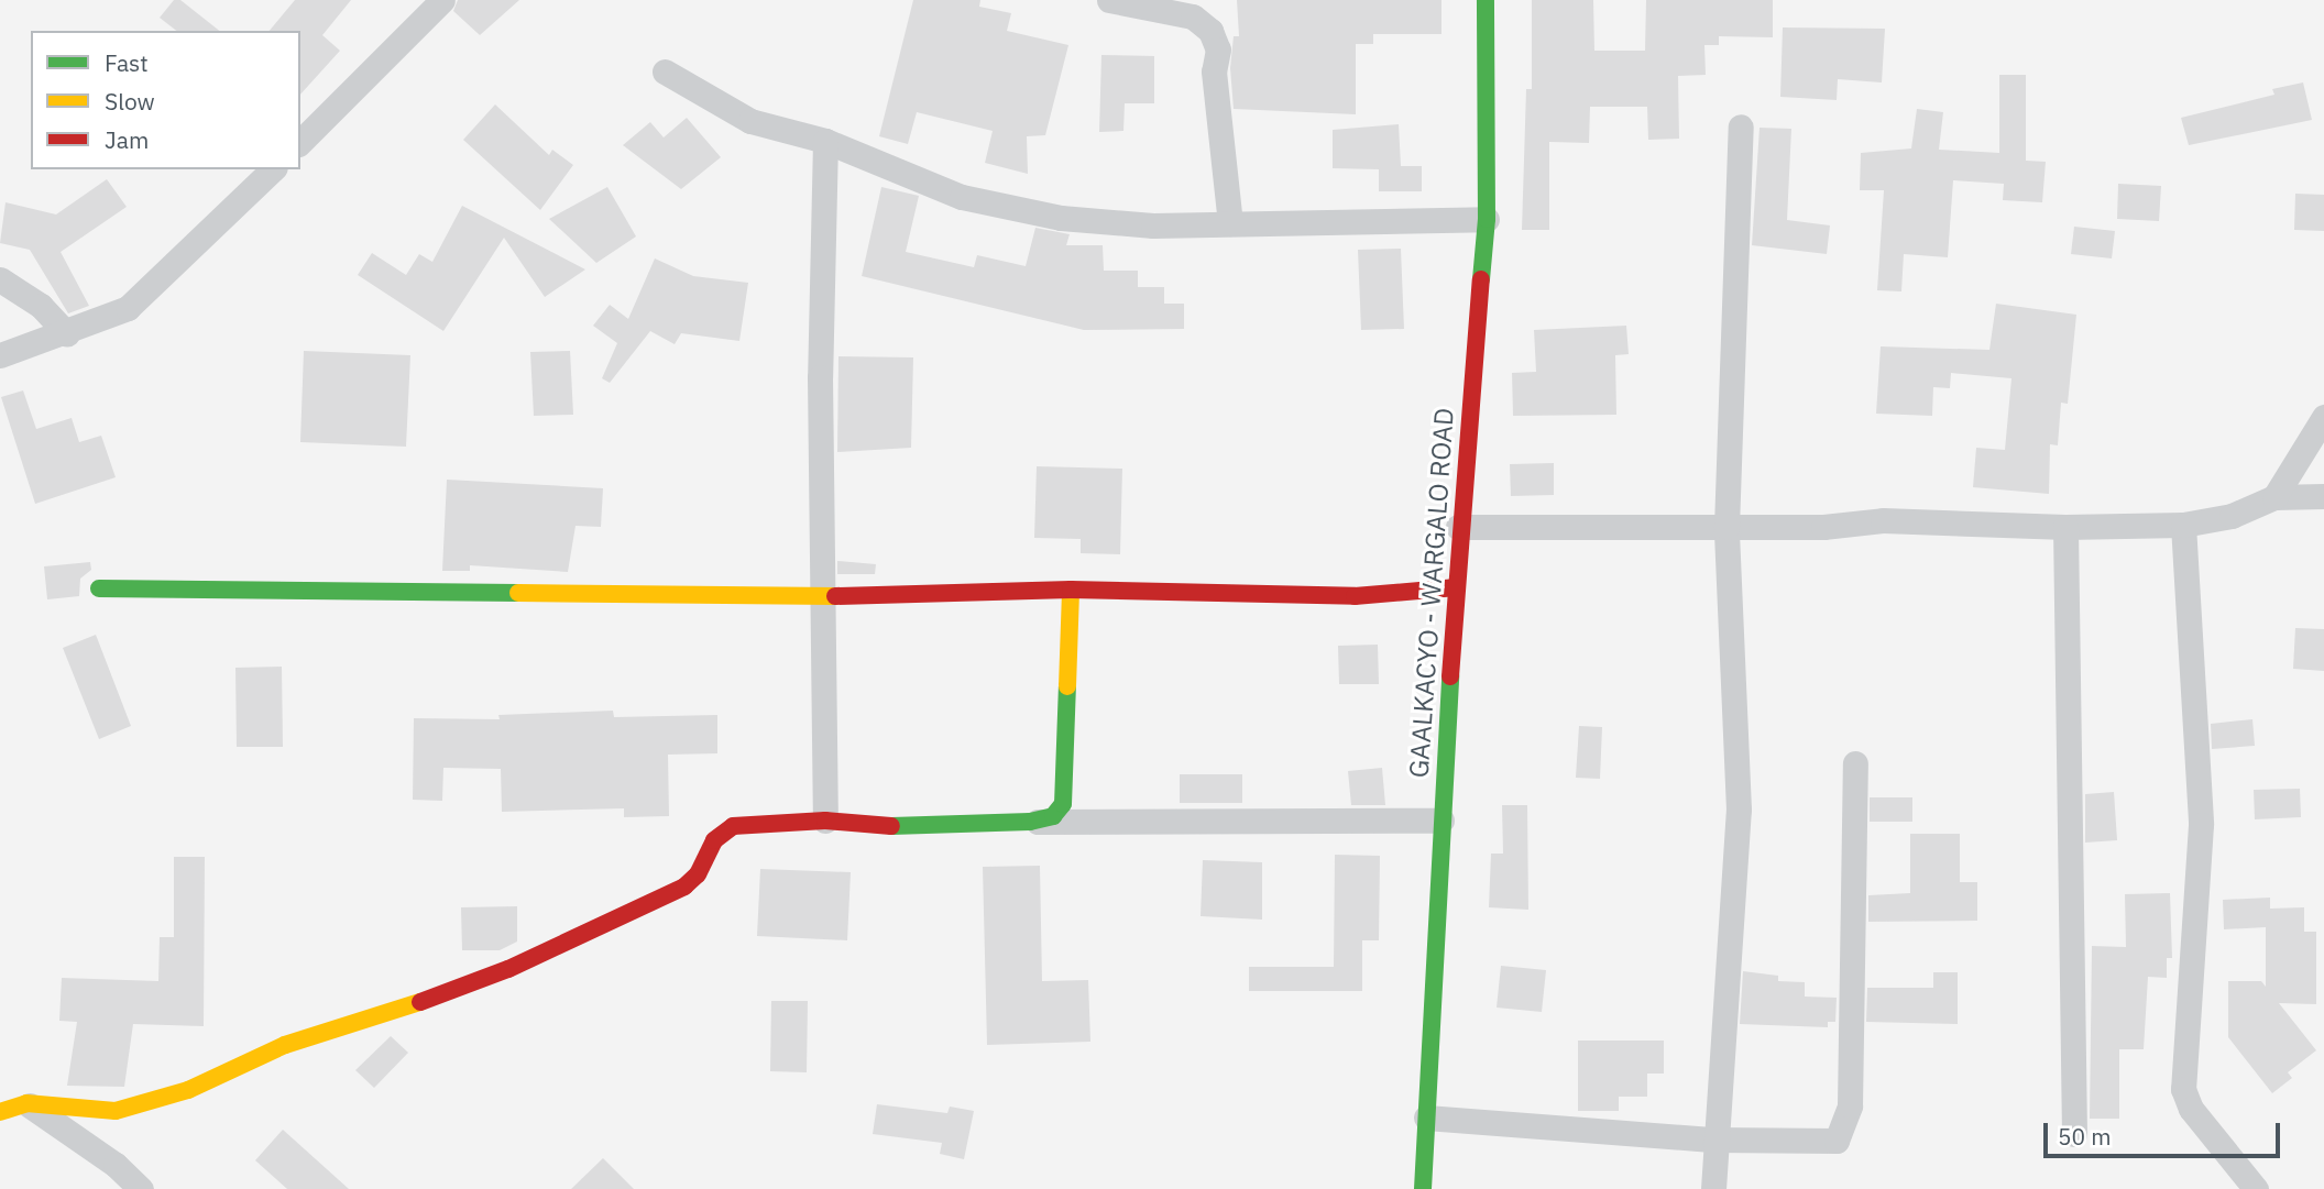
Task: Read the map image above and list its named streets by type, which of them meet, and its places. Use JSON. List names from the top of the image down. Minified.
{"streets":{"street":["GAALKACYO - WARGALO ROAD"]},"legend":["Fast","Slow","Jam"],"scale_bar":"50 m"}
